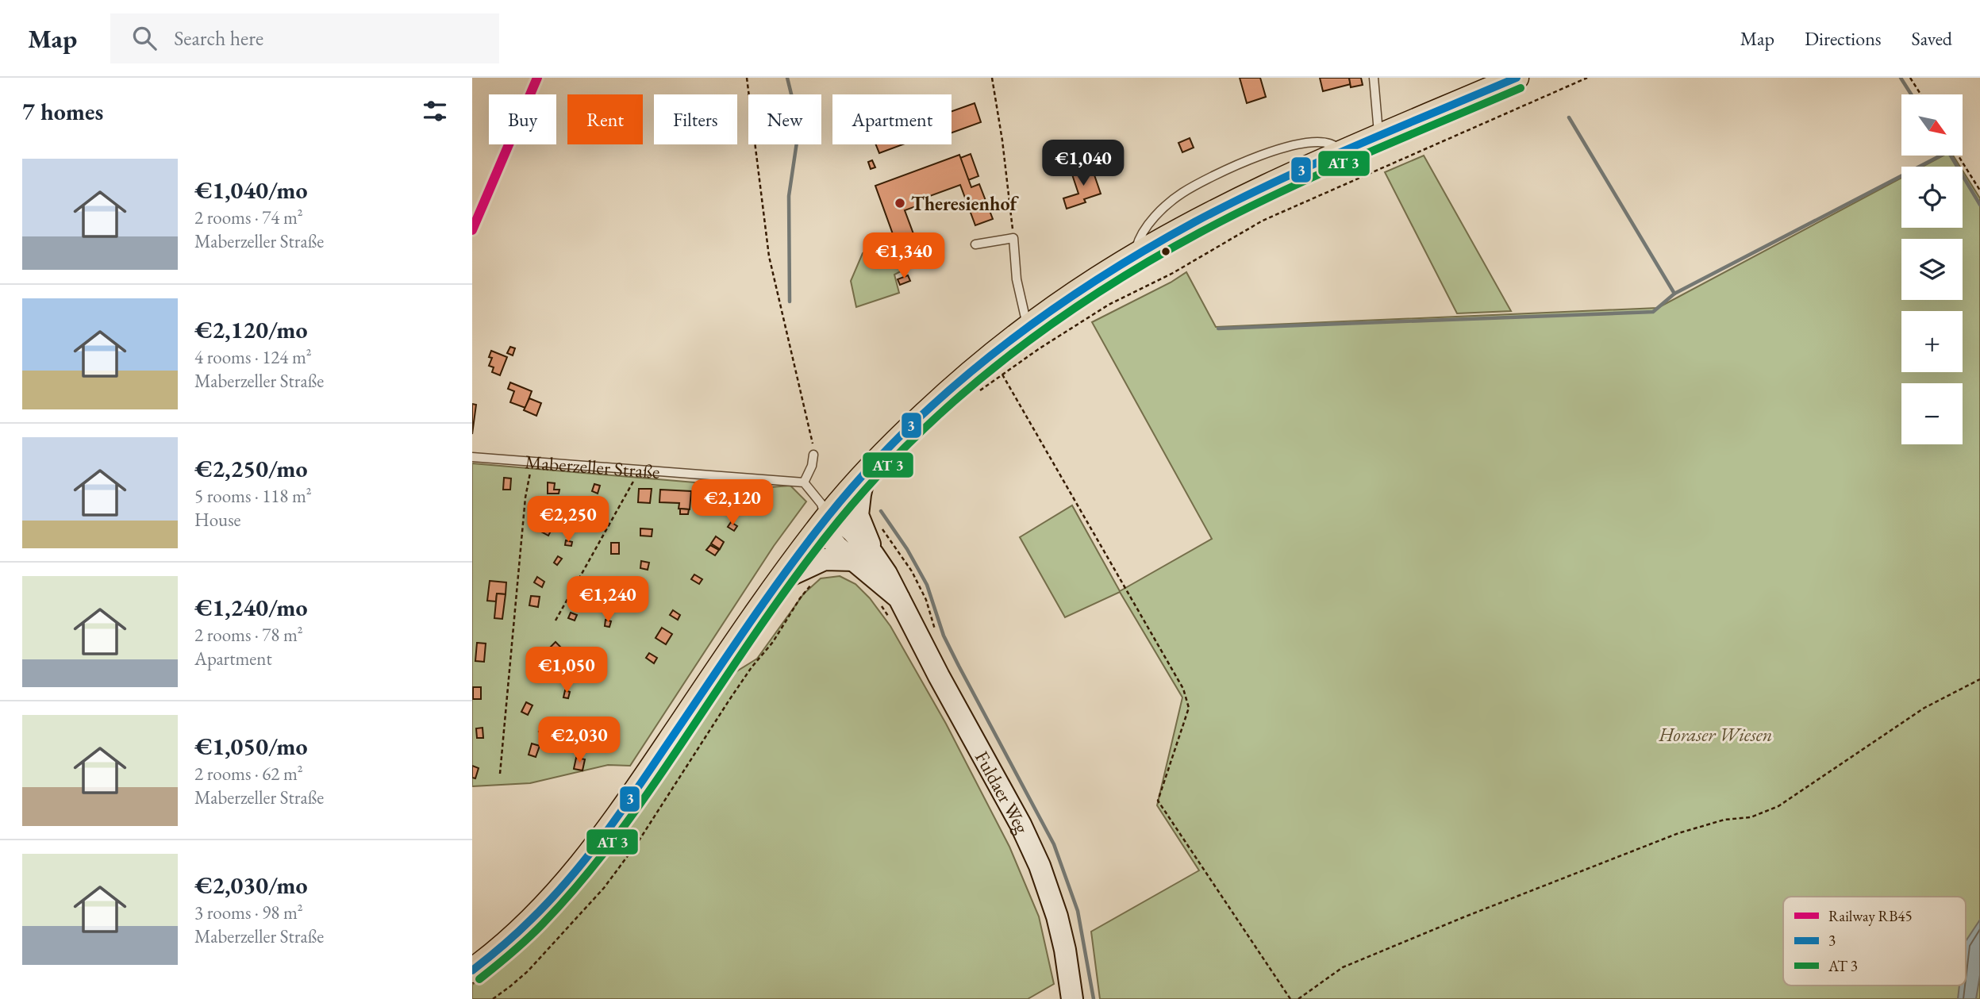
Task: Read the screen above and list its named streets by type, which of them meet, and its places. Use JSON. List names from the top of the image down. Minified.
{"streets":{"main road":["Fuldaer Weg"],"lane":["Maberzeller Straße"]},"parks":["Horaser Wiesen"],"places":["Theresienhof"],"lines":["rail line RB45","transit line 3"],"legend":["Railway RB45","3","AT 3"],"north":"bottom right","page":{"header":"Map","search":"Search here","nav":["Map","Directions","Saved"],"heading":"7 homes","map_buttons":["+","−"],"chip":["Buy","Rent","Filters","New","Apartment"],"price":["€1,040","€1,340","€2,120","€2,250","€1,240","€1,050","€2,030"],"list":[{"name":"€1,040/mo","note":"2 rooms · 74 m² · Maberzeller Straße"},{"name":"€2,120/mo","note":"4 rooms · 124 m² · Maberzeller Straße"},{"name":"€2,250/mo","note":"5 rooms · 118 m² · House"},{"name":"€1,240/mo","note":"2 rooms · 78 m² · Apartment"},{"name":"€1,050/mo","note":"2 rooms · 62 m² · Maberzeller Straße"},{"name":"€2,030/mo","note":"3 rooms · 98 m² · Maberzeller Straße"}]}}
